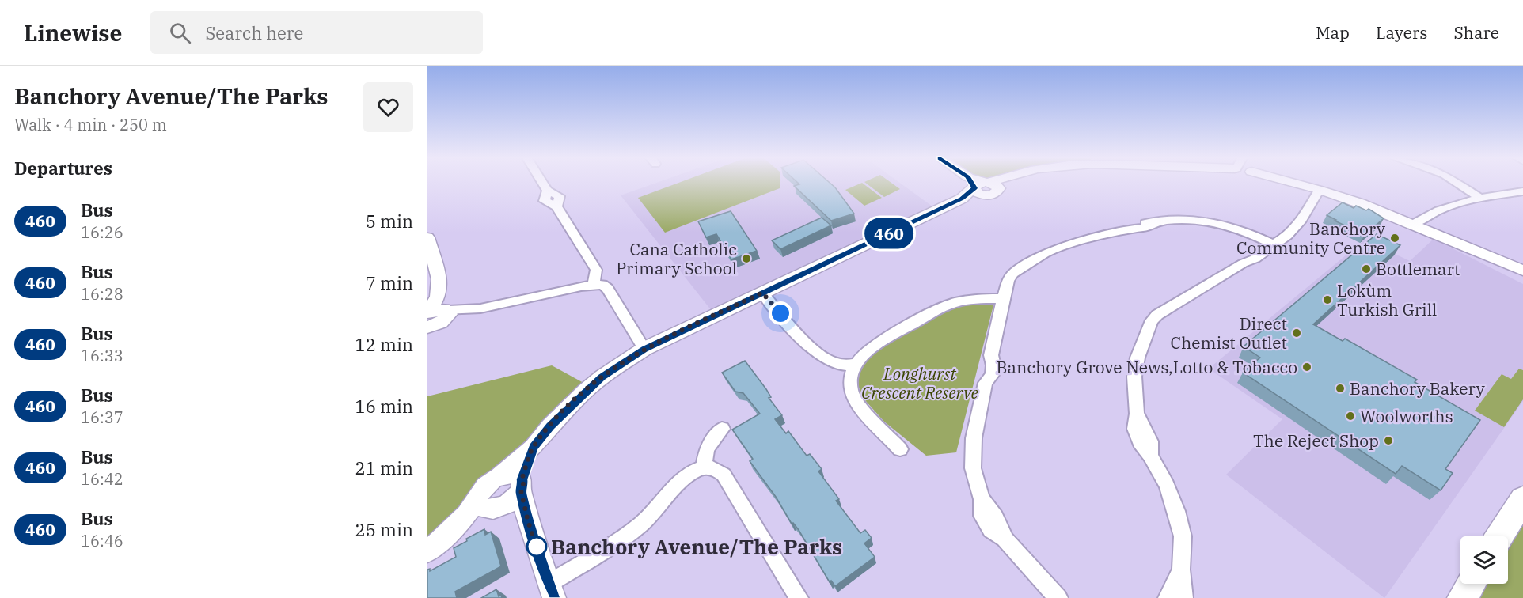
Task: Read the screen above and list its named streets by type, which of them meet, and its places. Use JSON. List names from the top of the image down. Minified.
{"parks":["Longhurst Crescent Reserve"],"places":["Banchory Community Centre","Cana Catholic Primary School","Bottlemart","Lokùm Turkish Grill","Direct Chemist Outlet","Banchory Grove News,Lotto & Tobacco","Banchory Bakery","Woolworths","The Reject Shop","Banchory Avenue/The Parks"],"lines":["bus line 460"],"page":{"header":"Linewise","search":"Search here","nav":["Map","Layers","Share"],"heading":[["Banchory Avenue/The Parks","Walk · 4 min · 250 m"],"Departures"],"on_map":"460","list":[{"mark":"460","name":"Bus","note":"16:26","value":"5 min"},{"mark":"460","name":"Bus","note":"16:28","value":"7 min"},{"mark":"460","name":"Bus","note":"16:33","value":"12 min"},{"mark":"460","name":"Bus","note":"16:37","value":"16 min"},{"mark":"460","name":"Bus","note":"16:42","value":"21 min"},{"mark":"460","name":"Bus","note":"16:46","value":"25 min"}]}}
